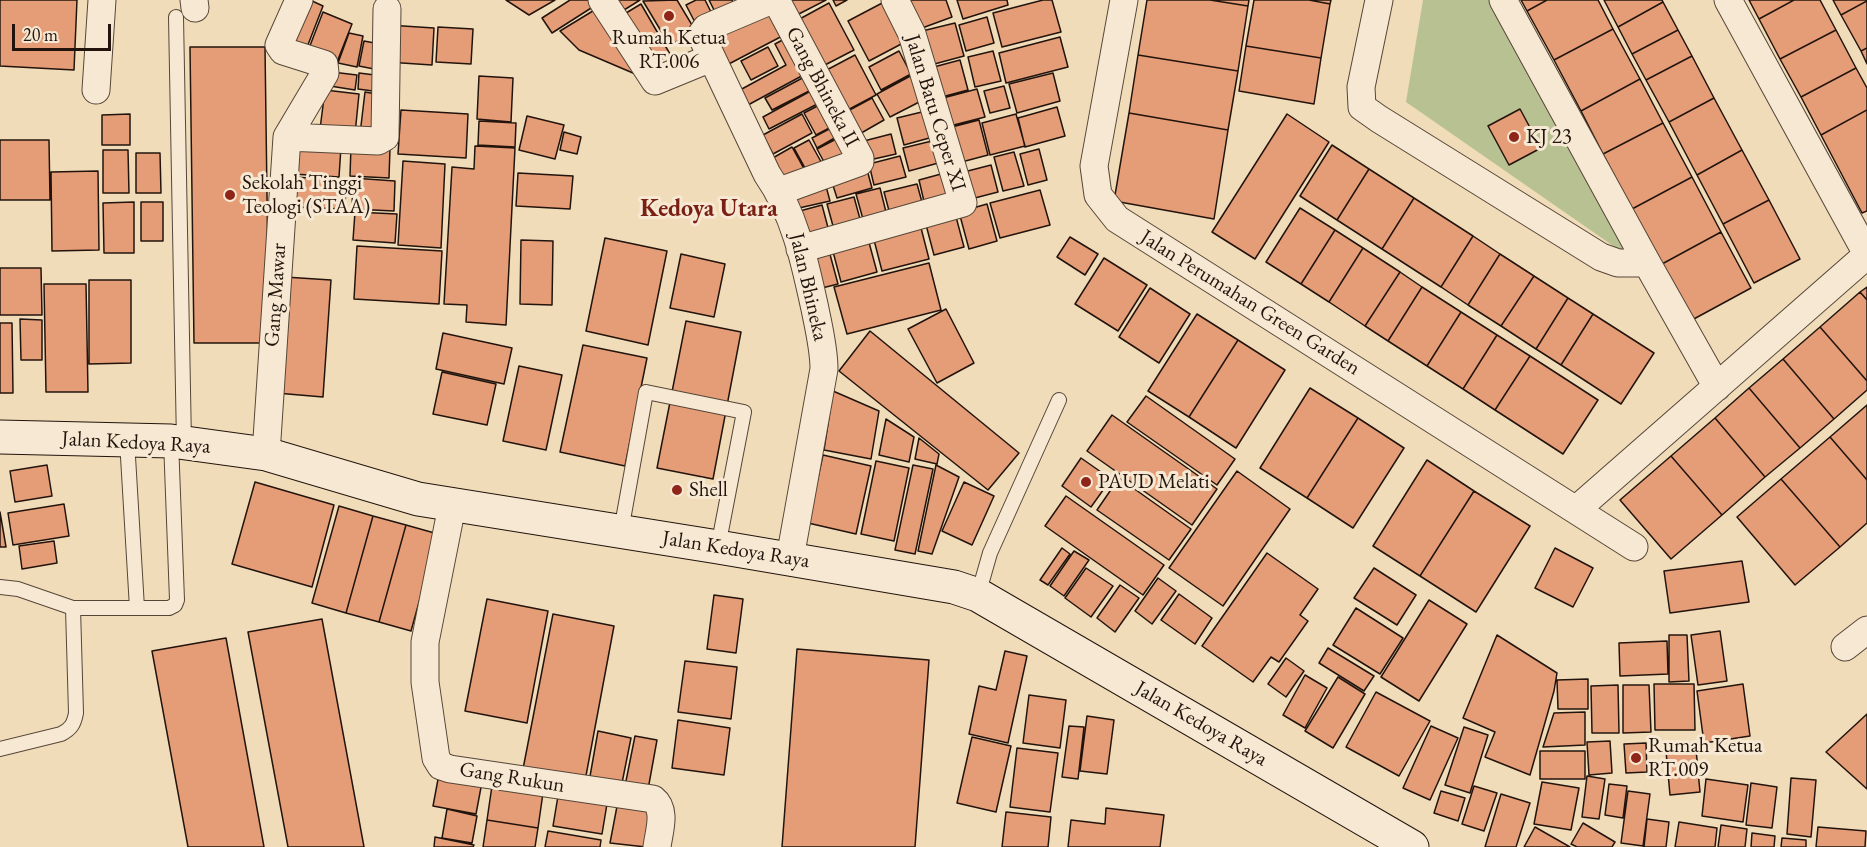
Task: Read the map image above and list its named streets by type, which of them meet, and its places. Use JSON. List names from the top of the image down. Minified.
{"streets":{"street":["Gang Bhineka II","Jalan Batu Ceper XI","Jalan Bhineka","Gang Mawar","Jalan Perumahan Green Garden","Jalan Kedoya Raya","Gang Rukun"]},"crossings":[["Gang Bhineka II","Jalan Bhineka"],["Jalan Batu Ceper XI","Jalan Bhineka"],["Jalan Bhineka","Jalan Kedoya Raya"],["Gang Mawar","Jalan Kedoya Raya"],["Jalan Kedoya Raya","Gang Rukun"]],"districts":["Kedoya Utara"],"places":["Rumah Ketua RT.006","KJ 23","Sekolah Tinggi Teologi (STAA)","PAUD Melati","Shell","Rumah Ketua RT.009"],"scale_bar":"20 m"}
